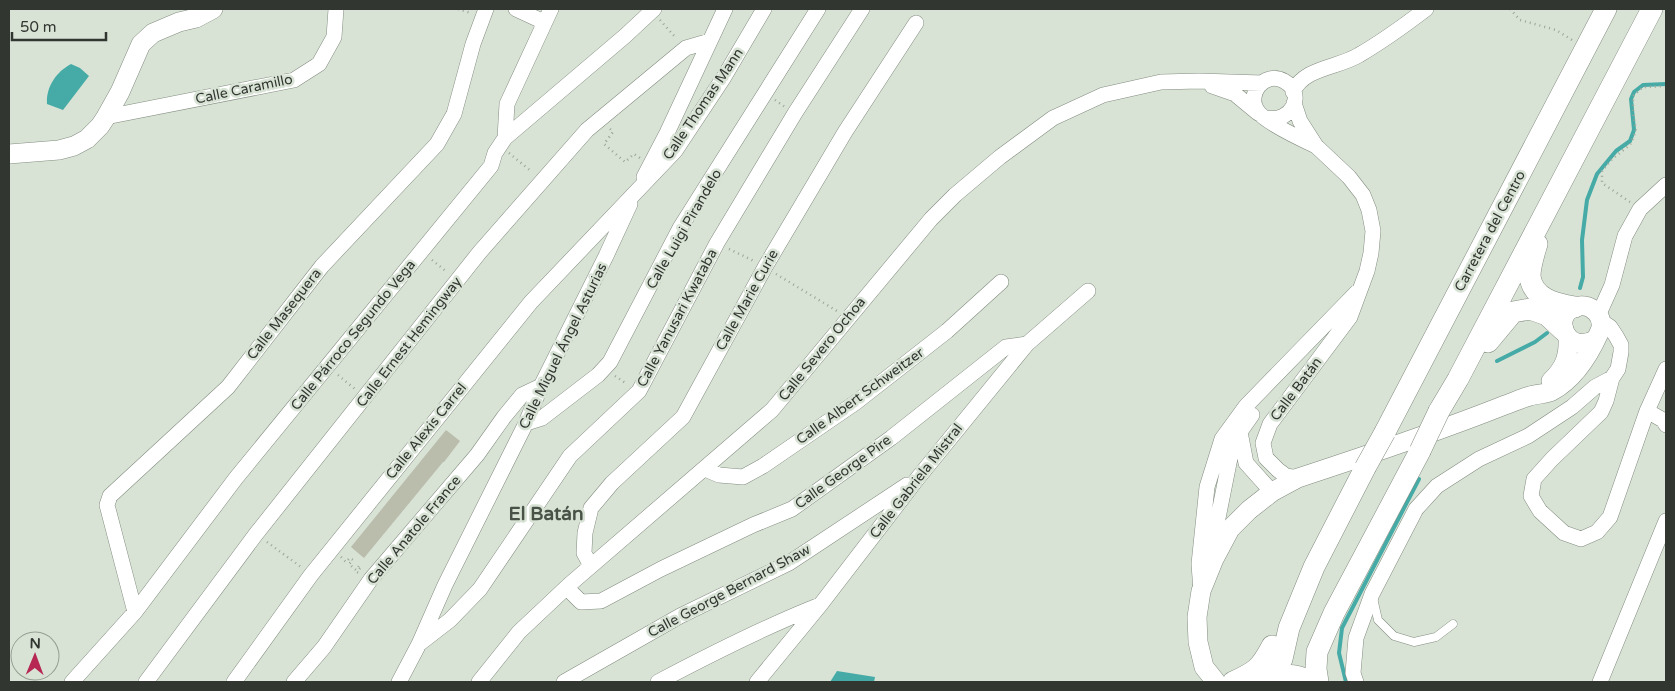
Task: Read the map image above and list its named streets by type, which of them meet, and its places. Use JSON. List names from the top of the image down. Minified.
{"streets":{"main road":["Carretera del Centro"],"street":["Calle Caramillo","Calle Thomas Mann","Calle Luigi Pirandelo","Calle Marie Curie","Calle Masequera","Calle Yanusari Kwataba","Calle Párroco Segundo Vega","Calle Ernest Hemingway","Calle Miguel Ángel Asturias","Calle Severo Ochoa","Calle Batán","Calle Albert Schweitzer","Calle Alexis Carrel","Calle George Pire","Calle Gabriela Mistral","Calle Anatole France","Calle George Bernard Shaw"]},"crossings":[["Calle Thomas Mann","Calle Miguel Ángel Asturias"],["Calle Thomas Mann","Calle Alexis Carrel"],["Calle Luigi Pirandelo","Calle Miguel Ángel Asturias"],["Calle Marie Curie","Calle Severo Ochoa"],["Calle Masequera","Calle Párroco Segundo Vega"],["Calle Yanusari Kwataba","Calle Miguel Ángel Asturias"],["Calle Ernest Hemingway","Calle Miguel Ángel Asturias"],["Calle Miguel Ángel Asturias","Calle Alexis Carrel"],["Calle Miguel Ángel Asturias","Calle Anatole France"],["Calle Severo Ochoa","Calle Batán"],["Calle Severo Ochoa","Calle Albert Schweitzer"],["Calle Severo Ochoa","Calle George Pire"],["Calle George Pire","Calle Gabriela Mistral"],["Calle Gabriela Mistral","Calle George Bernard Shaw"]],"districts":["El Batán"],"scale_bar":"50 m","north":"top"}
